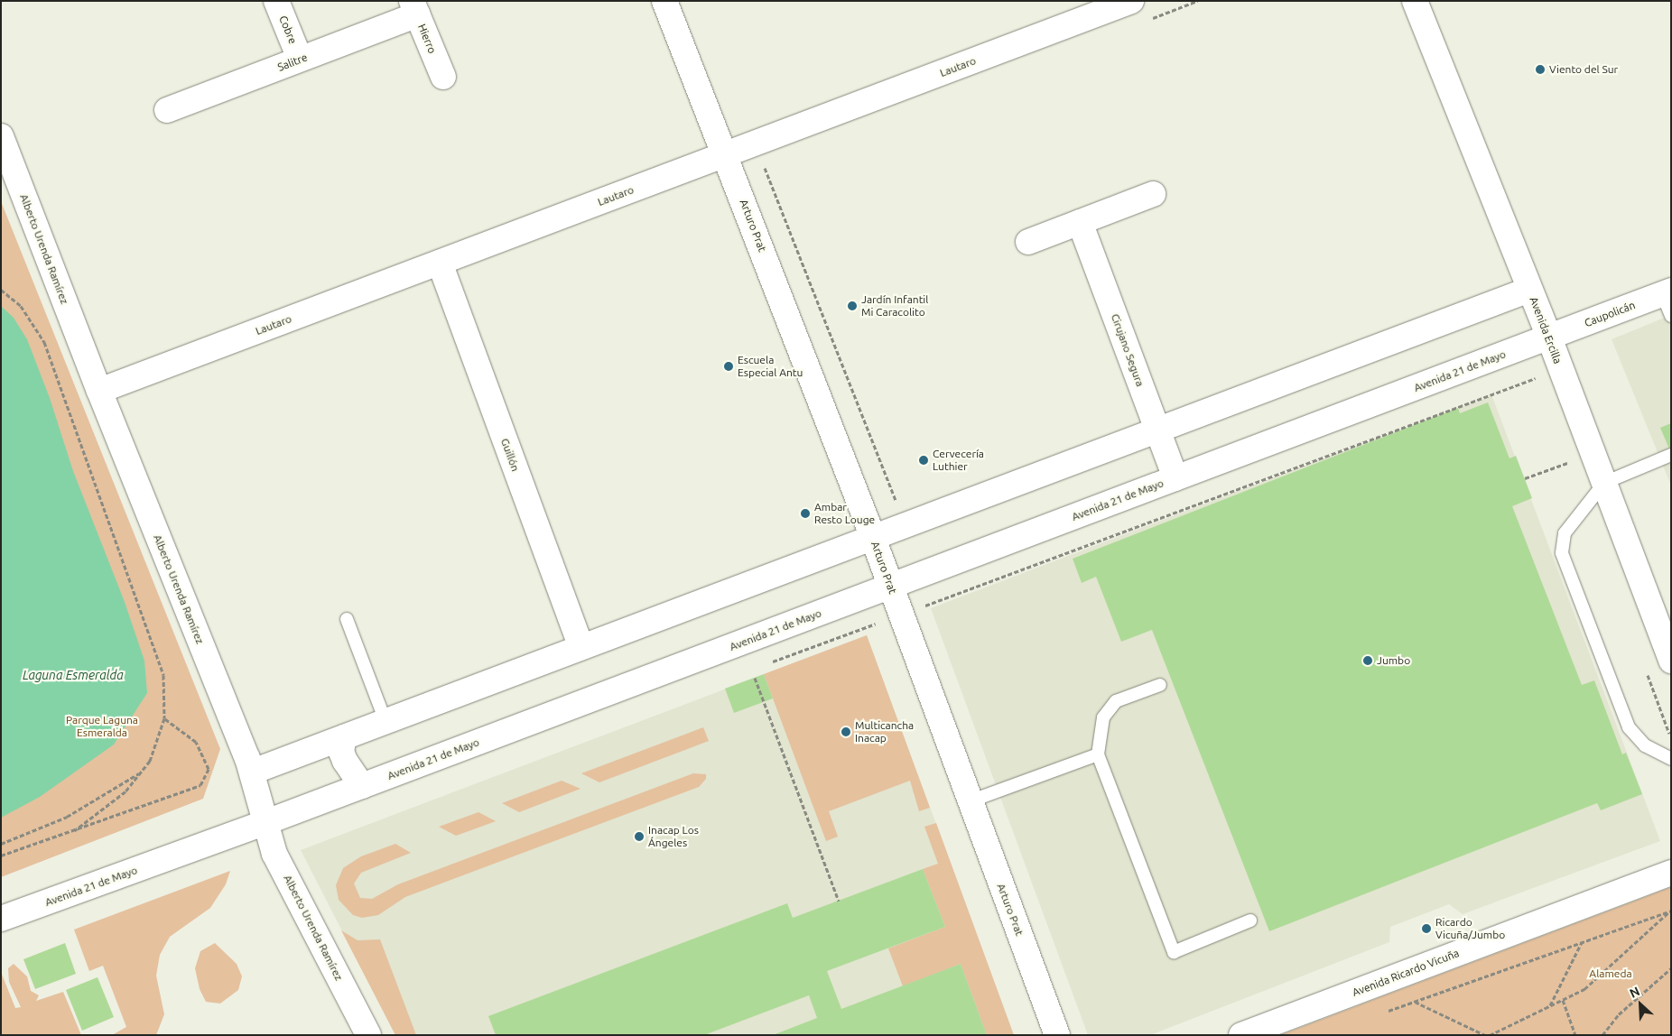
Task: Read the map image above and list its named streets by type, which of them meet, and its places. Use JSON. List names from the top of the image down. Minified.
{"streets":{"street":["Cobre","Hierro","Salitre","Lautaro","Arturo Prat","Alberto Urenda Ramírez","Caupolicán","Avenida Ercilla","Cirujano Segura","Avenida 21 de Mayo","Guillón","Avenida Ricardo Vicuña"]},"crossings":[["Cobre","Salitre"],["Hierro","Salitre"],["Lautaro","Arturo Prat"],["Lautaro","Alberto Urenda Ramírez"],["Lautaro","Guillón"],["Arturo Prat","Avenida 21 de Mayo"],["Alberto Urenda Ramírez","Avenida 21 de Mayo"],["Caupolicán","Avenida Ercilla"],["Caupolicán","Avenida 21 de Mayo"],["Avenida Ercilla","Avenida 21 de Mayo"],["Cirujano Segura","Avenida 21 de Mayo"]],"water":["Laguna Esmeralda"],"parks":["Parque Laguna Esmeralda","Alameda"],"places":["Viento del Sur","Jardín Infantil Mi Caracolito","Escuela Especial Antu","Cervecería Luthier","Ambar Resto Louge","Jumbo","Multicancha Inacap","Inacap Los Ángeles","Ricardo Vicuña/Jumbo"],"north":"top left"}
